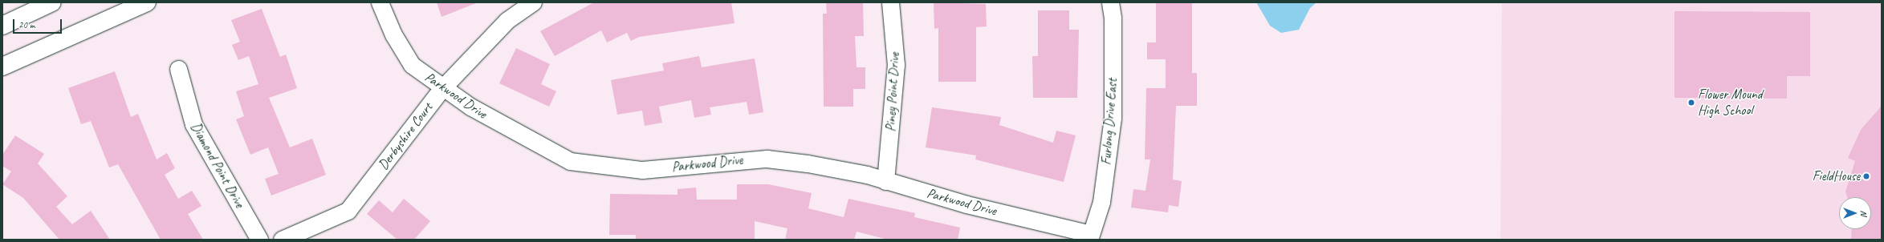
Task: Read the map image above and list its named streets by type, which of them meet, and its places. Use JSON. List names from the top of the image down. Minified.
{"streets":{"street":["Piney Point Drive","Parkwood Drive","Furlong Drive East","Derbyshire Court","Diamond Point Drive"]},"crossings":[["Piney Point Drive","Parkwood Drive"],["Parkwood Drive","Furlong Drive East"],["Parkwood Drive","Derbyshire Court"]],"places":["Flower Mound High School","FieldHouse"],"scale_bar":"20 m","north":"right"}
